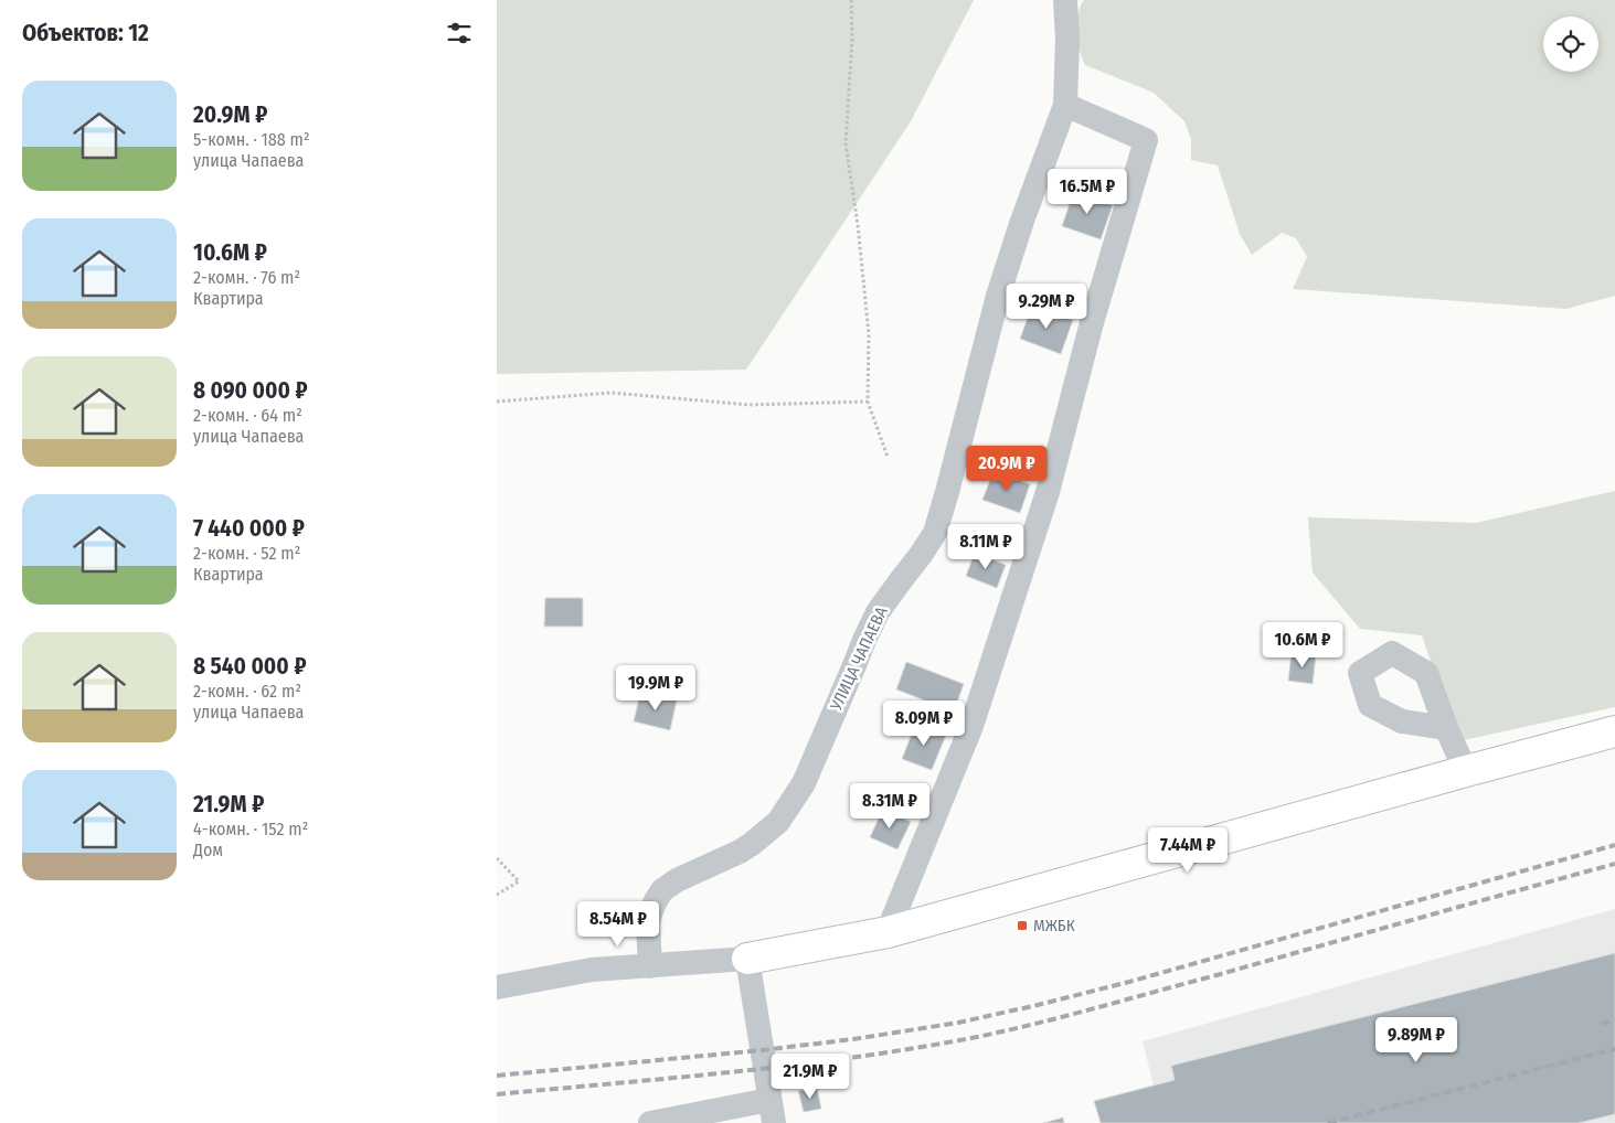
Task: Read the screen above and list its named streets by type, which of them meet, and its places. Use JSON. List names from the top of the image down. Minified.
{"streets":{"street":["УЛИЦА ЧАПАЕВА"]},"places":{"transit":["МЖБК"]},"page":{"heading":"Объектов: 12","list":[{"name":"20.9M ₽","note":"5-комн. · 188 m² · улица Чапаева"},{"name":"10.6M ₽","note":"2-комн. · 76 m² · Квартира"},{"name":"8 090 000 ₽","note":"2-комн. · 64 m² · улица Чапаева"},{"name":"7 440 000 ₽","note":"2-комн. · 52 m² · Квартира"},{"name":"8 540 000 ₽","note":"2-комн. · 62 m² · улица Чапаева"},{"name":"21.9M ₽","note":"4-комн. · 152 m² · Дом"}],"price":["16.5M ₽","9.29M ₽","20.9M ₽","8.11M ₽","10.6M ₽","19.9M ₽","8.09M ₽","8.31M ₽","7.44M ₽","8.54M ₽","9.89M ₽","21.9M ₽"]}}
